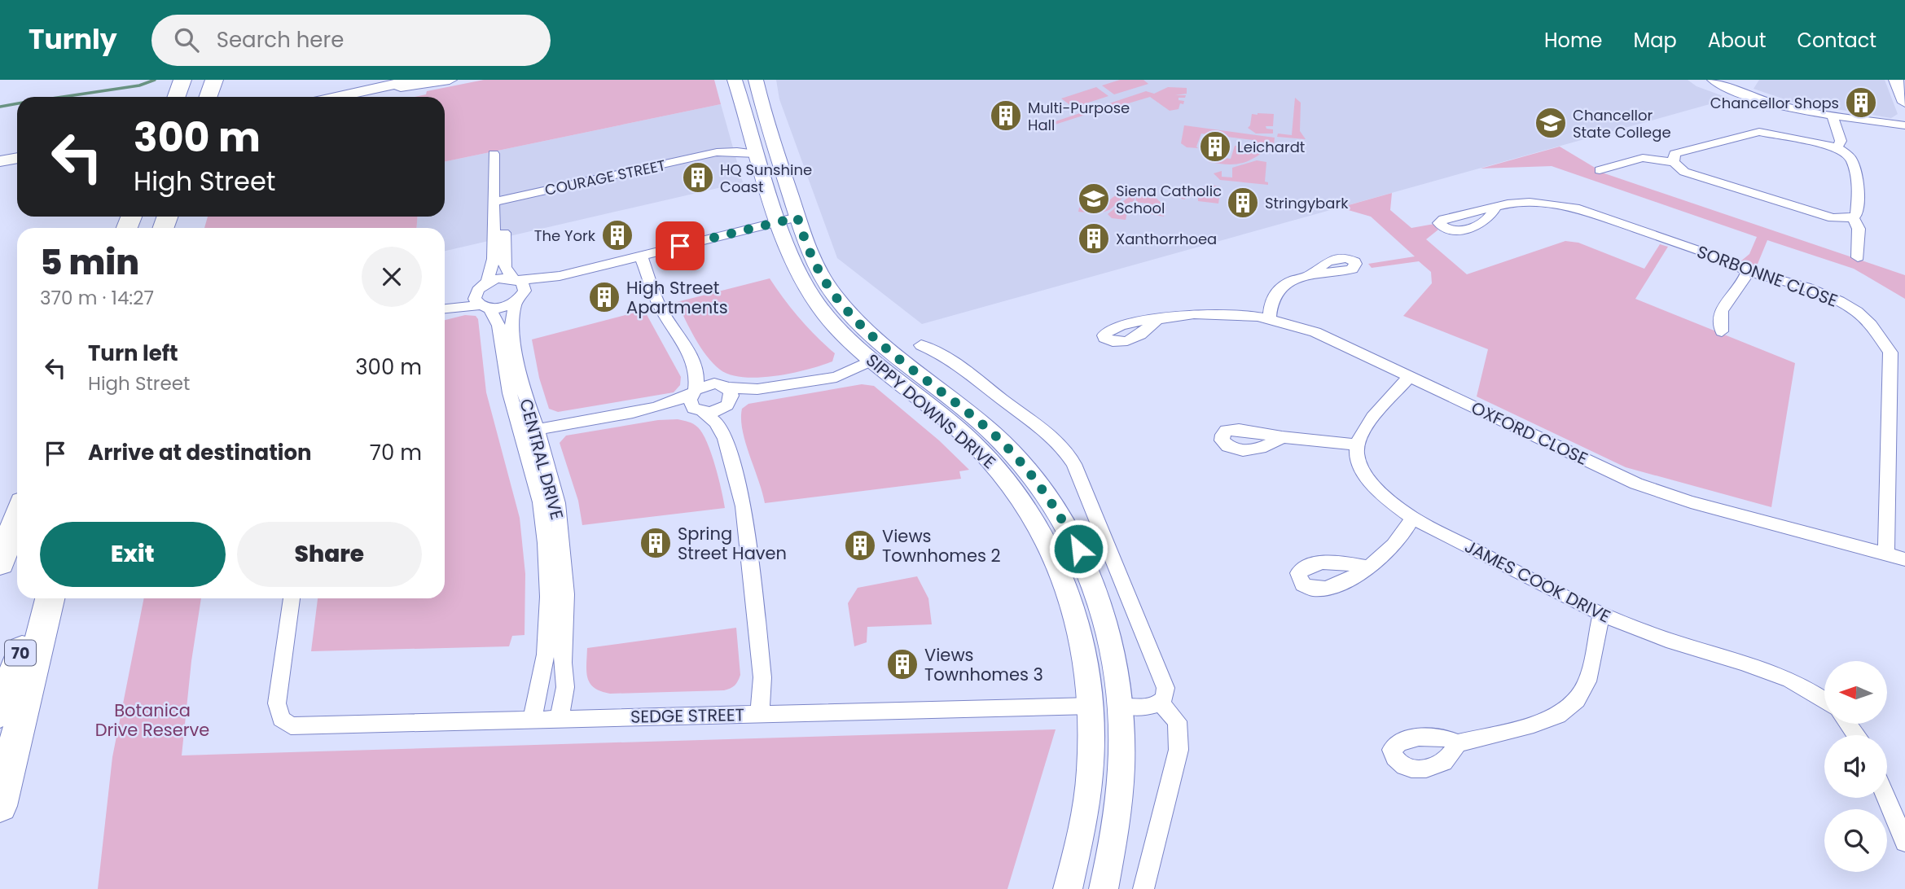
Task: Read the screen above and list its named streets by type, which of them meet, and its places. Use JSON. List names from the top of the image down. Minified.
{"streets":{"highway":["70"],"main road":["SIPPY DOWNS DRIVE"],"street":["COURAGE STREET","SORBONNE CLOSE","OXFORD CLOSE","CENTRAL DRIVE","JAMES COOK DRIVE","SEDGE STREET"]},"crossings":[["COURAGE STREET","SIPPY DOWNS DRIVE"],["SORBONNE CLOSE","OXFORD CLOSE"],["SIPPY DOWNS DRIVE","SEDGE STREET"],["CENTRAL DRIVE","SEDGE STREET"]],"parks":["Botanica Drive Reserve"],"places":{"building":["Chancellor Shops","Multi-Purpose Hall","Leichardt","HQ Sunshine Coast","Stringybark","The York","Xanthorrhoea","High Street Apartments","Spring Street Haven","Views Townhomes 2","Views Townhomes 3"],"school or university":["Chancellor State College","Siena Catholic School"]},"north":"left","page":{"header":"Turnly","search":"Search here","nav":["Home","Map","About","Contact"],"turn":["300 m","High Street"],"heading":["5 min","370 m · 14:27"],"list":[{"name":"Turn left","note":"High Street","value":"300 m"},{"name":"Arrive at destination","value":"70 m"}],"buttons":["Exit","Share"]}}
